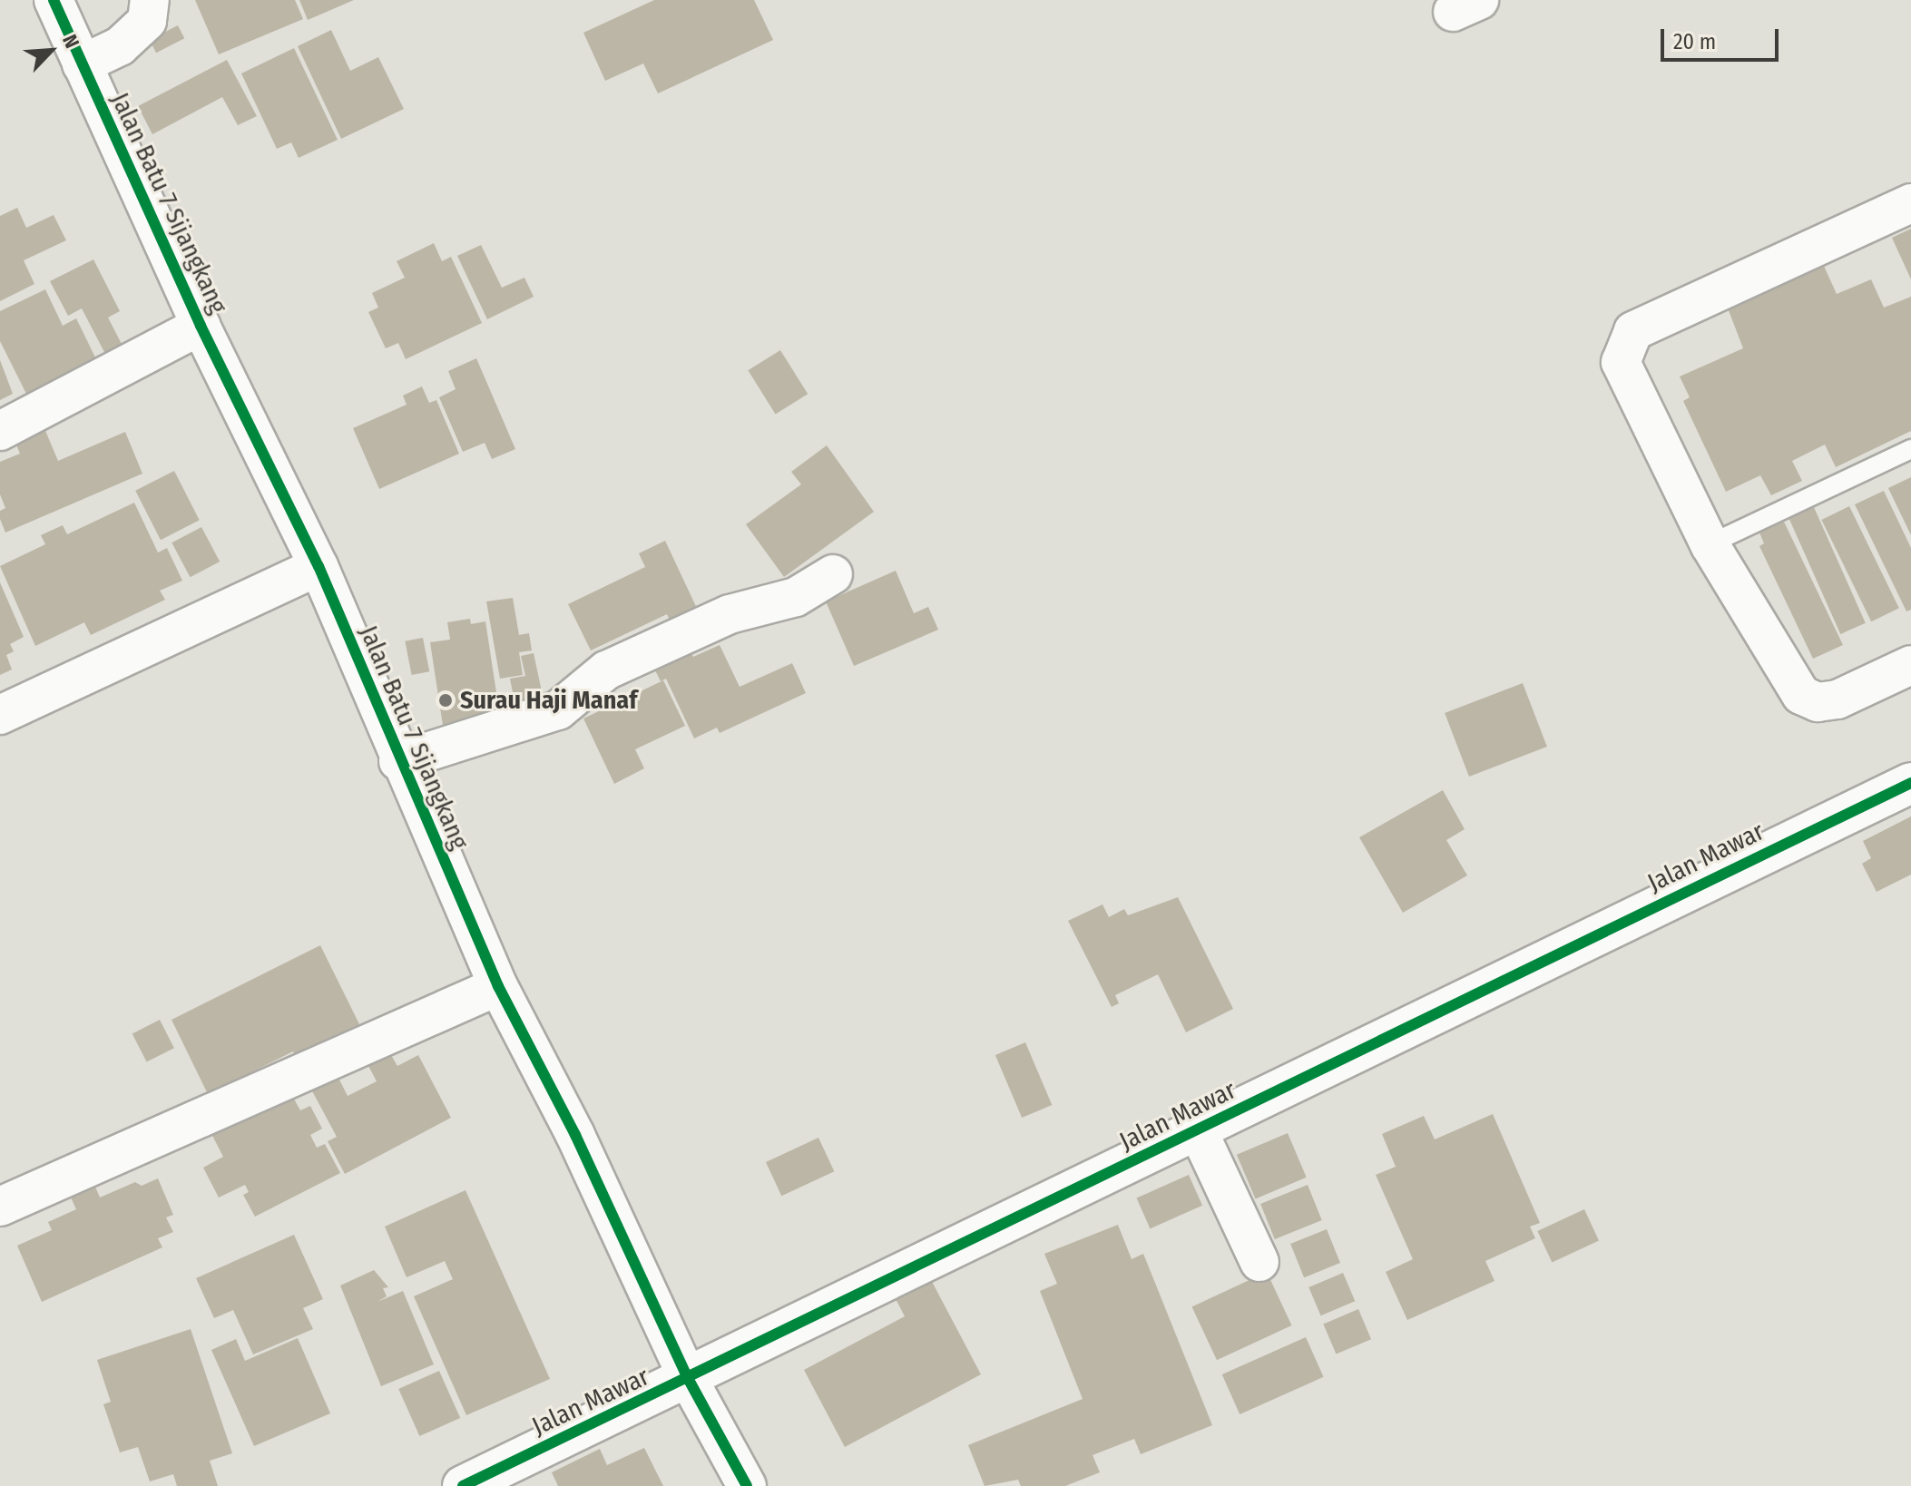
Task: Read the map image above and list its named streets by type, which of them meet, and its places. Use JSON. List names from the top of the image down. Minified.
{"streets":{"street":["Jalan Batu 7 Sijangkang","Jalan Mawar"]},"crossings":[["Jalan Batu 7 Sijangkang","Jalan Mawar"]],"places":["Surau Haji Manaf"],"scale_bar":"20 m","north":"top right"}
